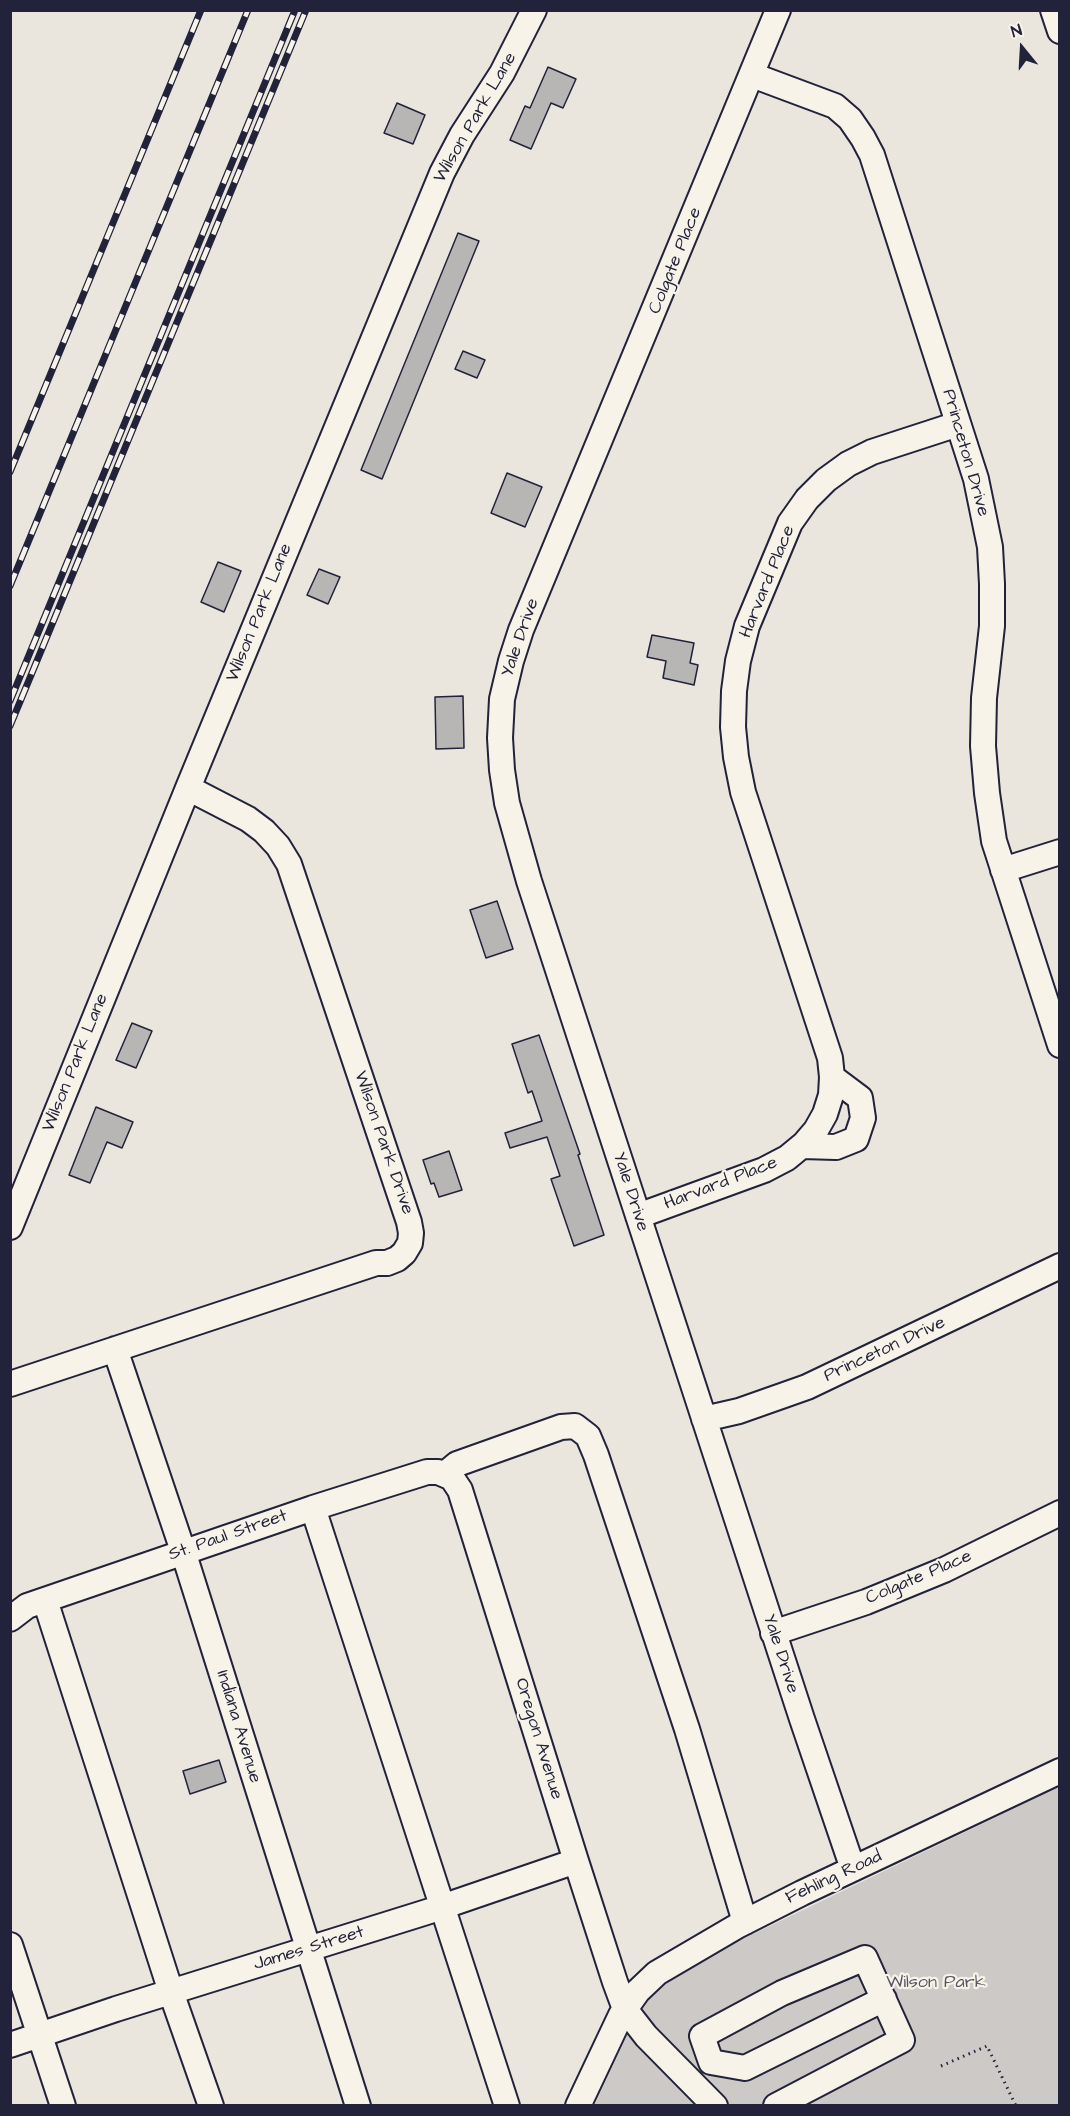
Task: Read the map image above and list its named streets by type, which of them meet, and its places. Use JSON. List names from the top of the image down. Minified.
{"streets":{"street":["Wilson Park Lane","Colgate Place","Princeton Drive","Harvard Place","Yale Drive","Wilson Park Drive","St. Paul Street","Indiana Avenue","Oregon Avenue","Fehling Road","James Street"]},"crossings":[["Wilson Park Lane","Wilson Park Drive"],["Colgate Place","Princeton Drive"],["Colgate Place","Yale Drive"],["Princeton Drive","Harvard Place"],["Princeton Drive","Yale Drive"],["Harvard Place","Yale Drive"],["Yale Drive","Fehling Road"],["Wilson Park Drive","Indiana Avenue"],["St. Paul Street","Indiana Avenue"],["St. Paul Street","Oregon Avenue"],["Indiana Avenue","James Street"],["Oregon Avenue","Fehling Road"],["Oregon Avenue","James Street"]],"parks":["Wilson Park"],"north":"top"}
